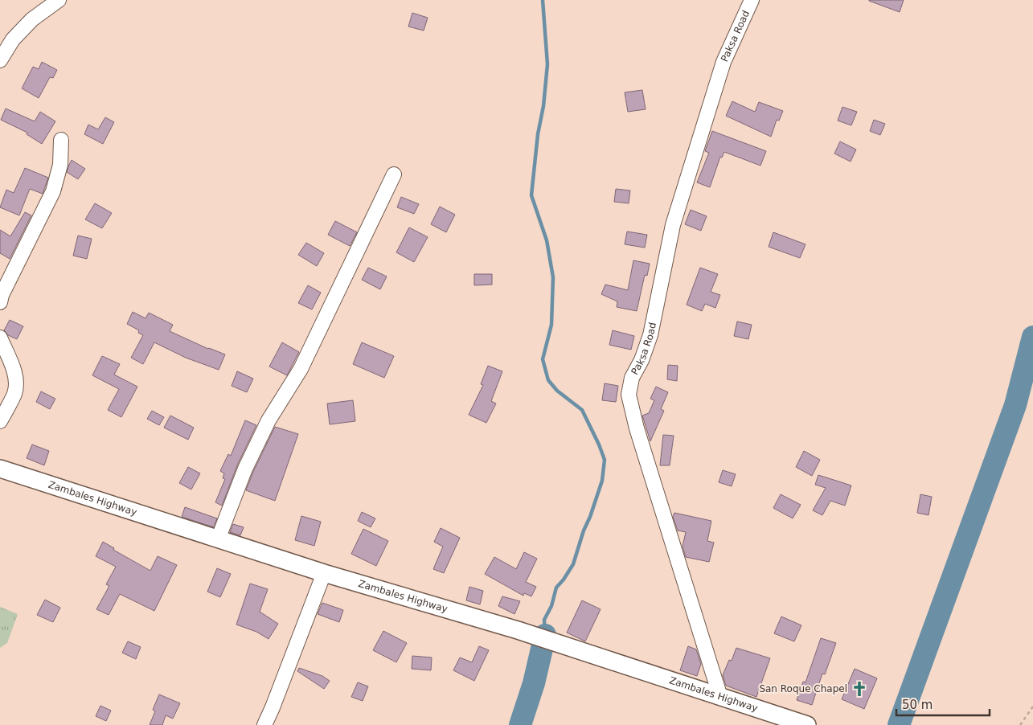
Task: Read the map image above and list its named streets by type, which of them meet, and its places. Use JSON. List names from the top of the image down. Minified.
{"streets":{"main road":["Zambales Highway"],"street":["Paksa Road"]},"crossings":[["Paksa Road","Zambales Highway"]],"places":{"church":["San Roque Chapel"]},"scale_bar":"50 m"}
